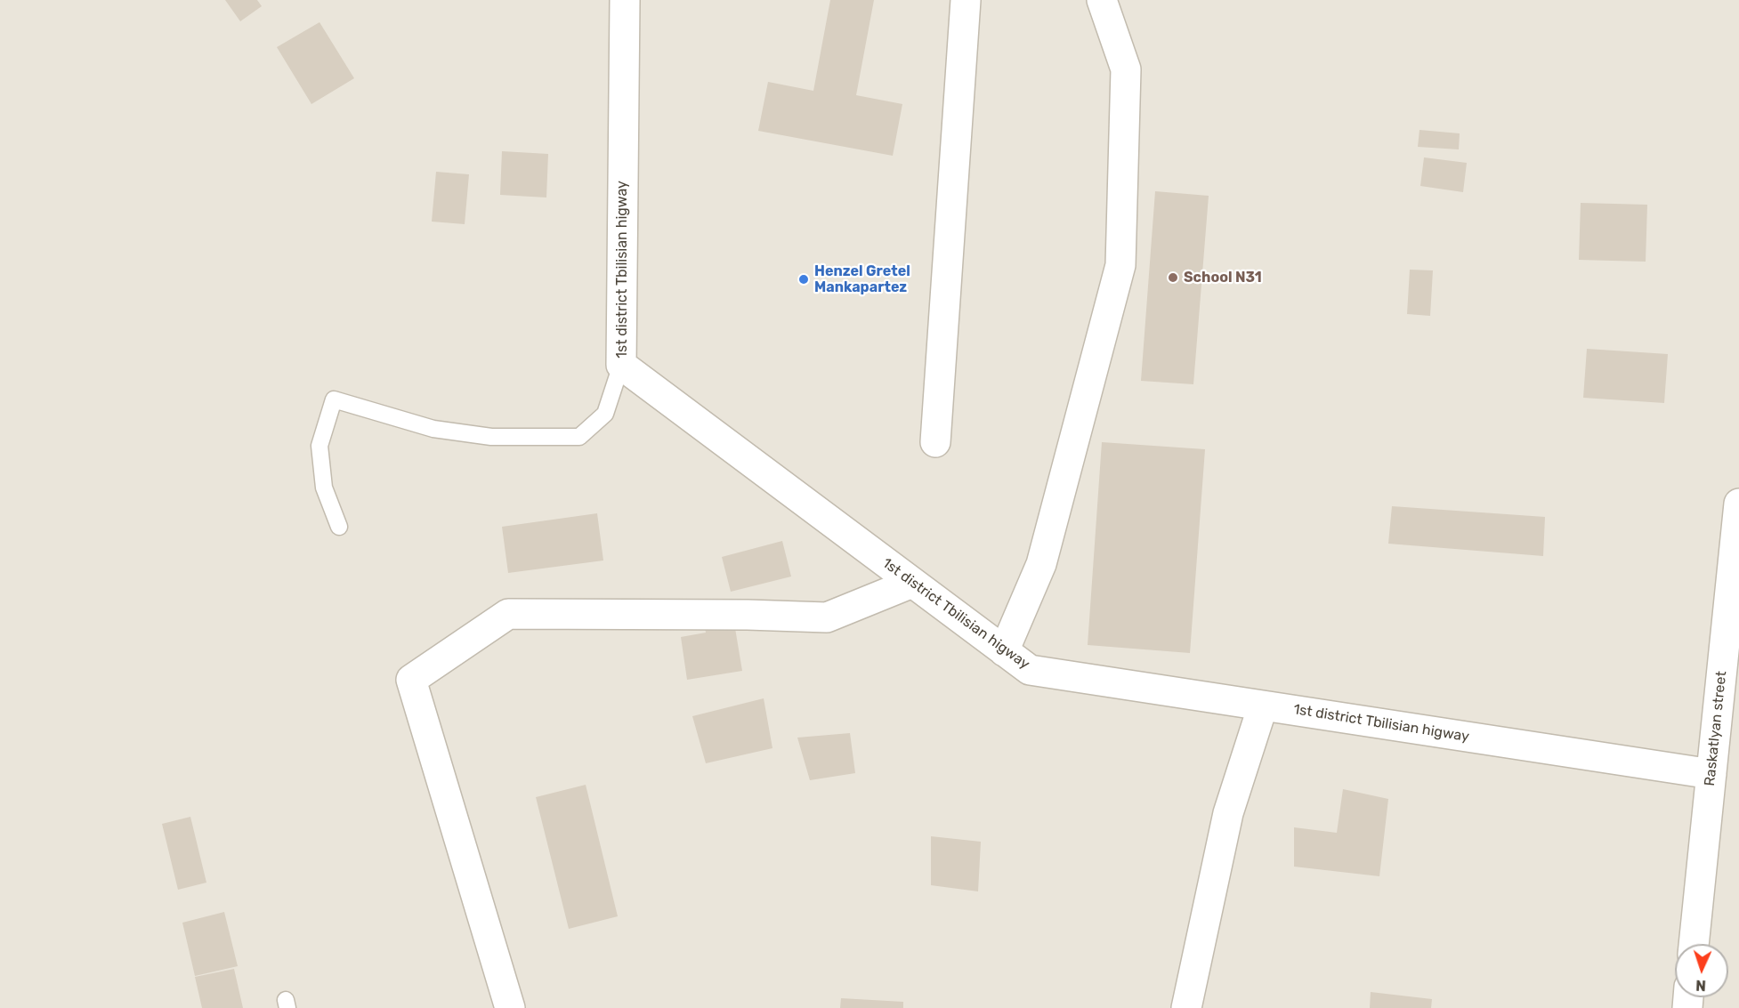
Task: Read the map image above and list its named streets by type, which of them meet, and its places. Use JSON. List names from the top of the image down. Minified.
{"streets":{"street":["1st district Tbilisian higway","Raskatlyan street"]},"crossings":[["1st district Tbilisian higway","Raskatlyan street"]],"places":["School N31","Henzel Gretel Mankapartez"],"north":"bottom"}
